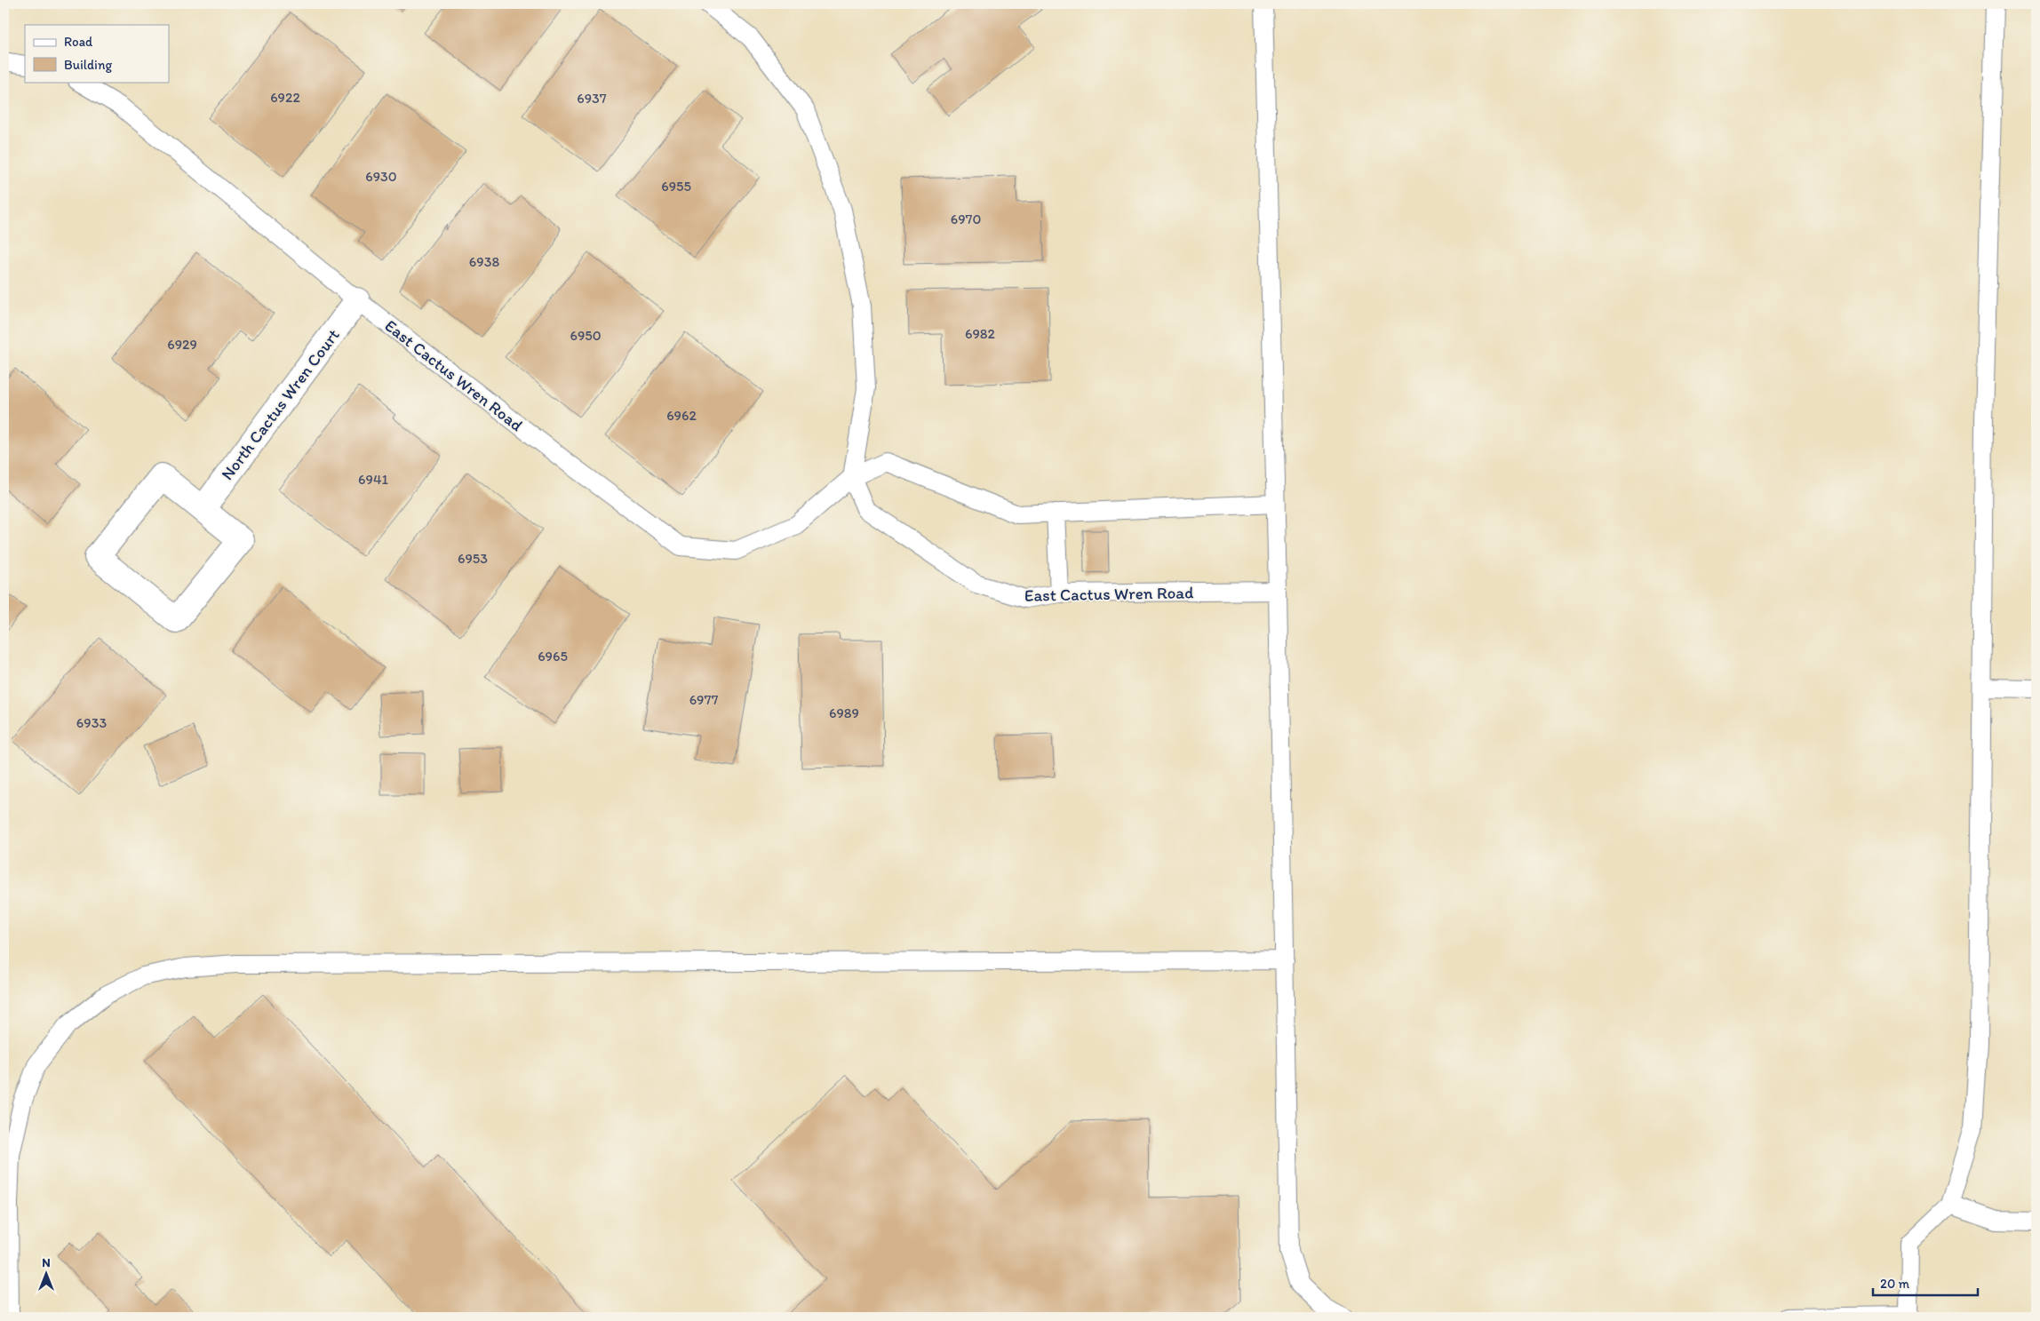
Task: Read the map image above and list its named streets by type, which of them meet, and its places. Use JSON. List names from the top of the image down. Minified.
{"streets":{"street":["North Cactus Wren Court"],"lane":["East Cactus Wren Road"]},"crossings":[["East Cactus Wren Road","North Cactus Wren Court"]],"house_numbers":["6922","6937","6930","6955","6970","6938","6982","6950","6929","6962","6941","6953","6965","6977","6989","6933"],"legend":["Road","Building"],"scale_bar":"20 m","north":"top"}
